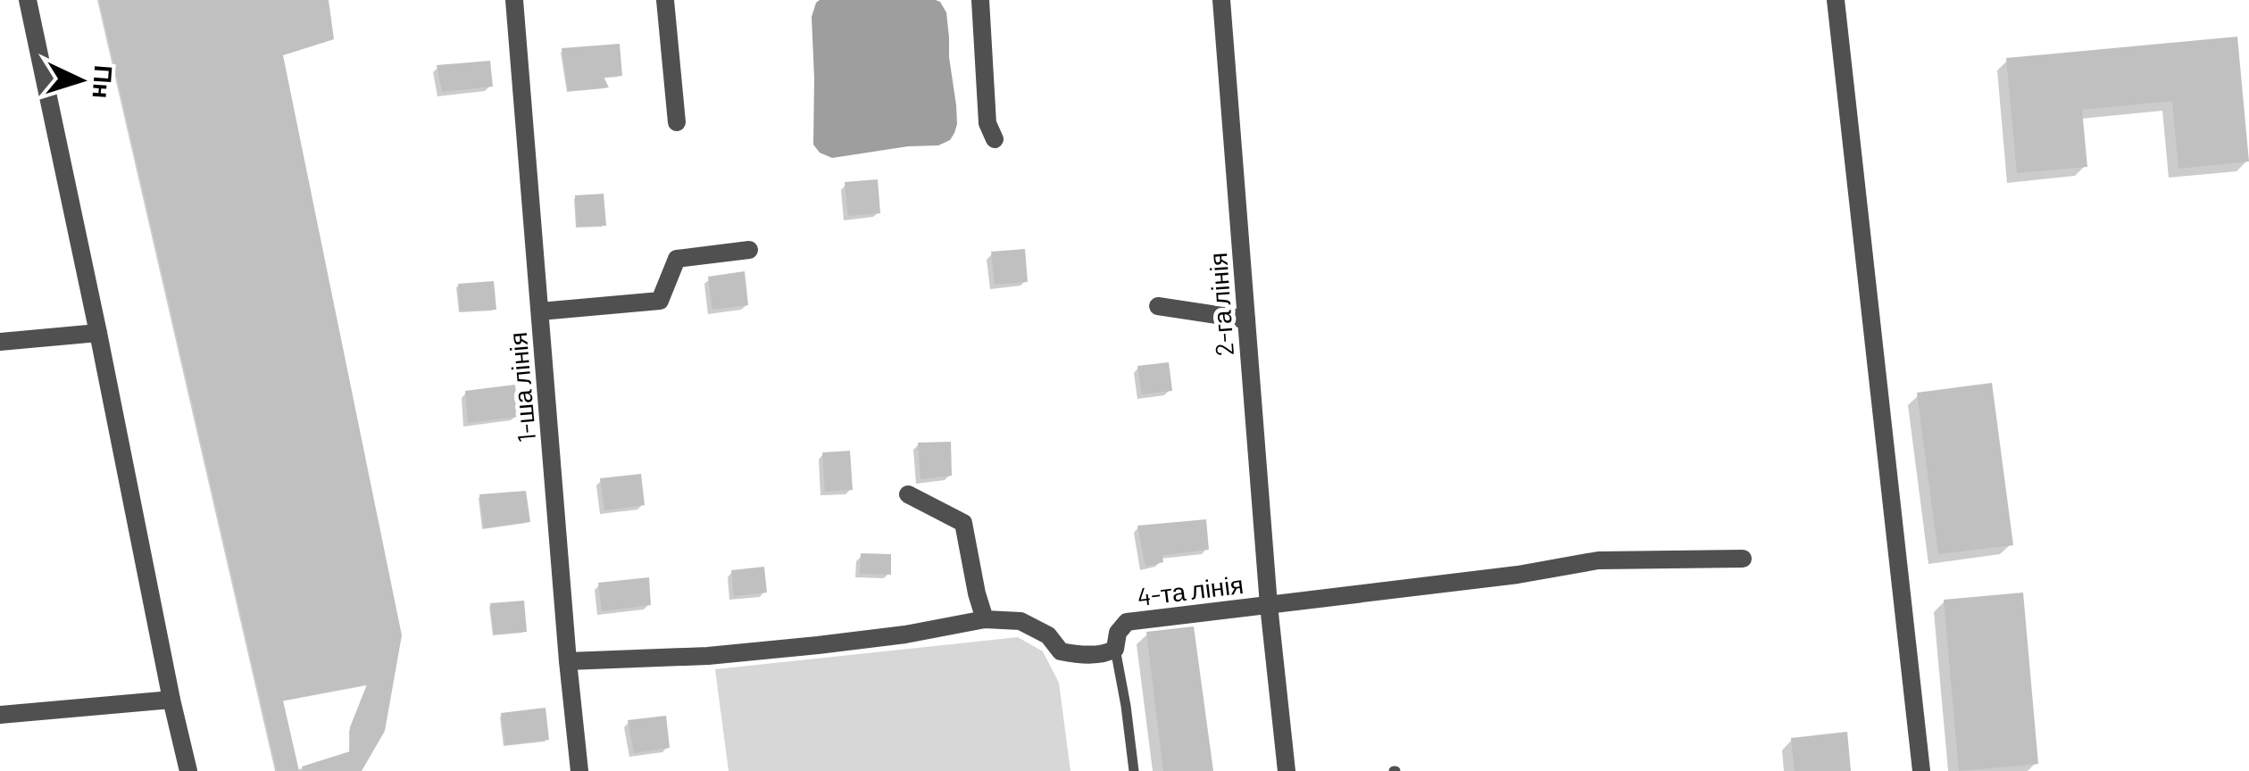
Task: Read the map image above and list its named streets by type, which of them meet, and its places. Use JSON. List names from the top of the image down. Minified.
{"streets":{"street":["2-га лінія","1-ша лінія","4-та лінія"]},"crossings":[["2-га лінія","4-та лінія"]],"north":"right"}
